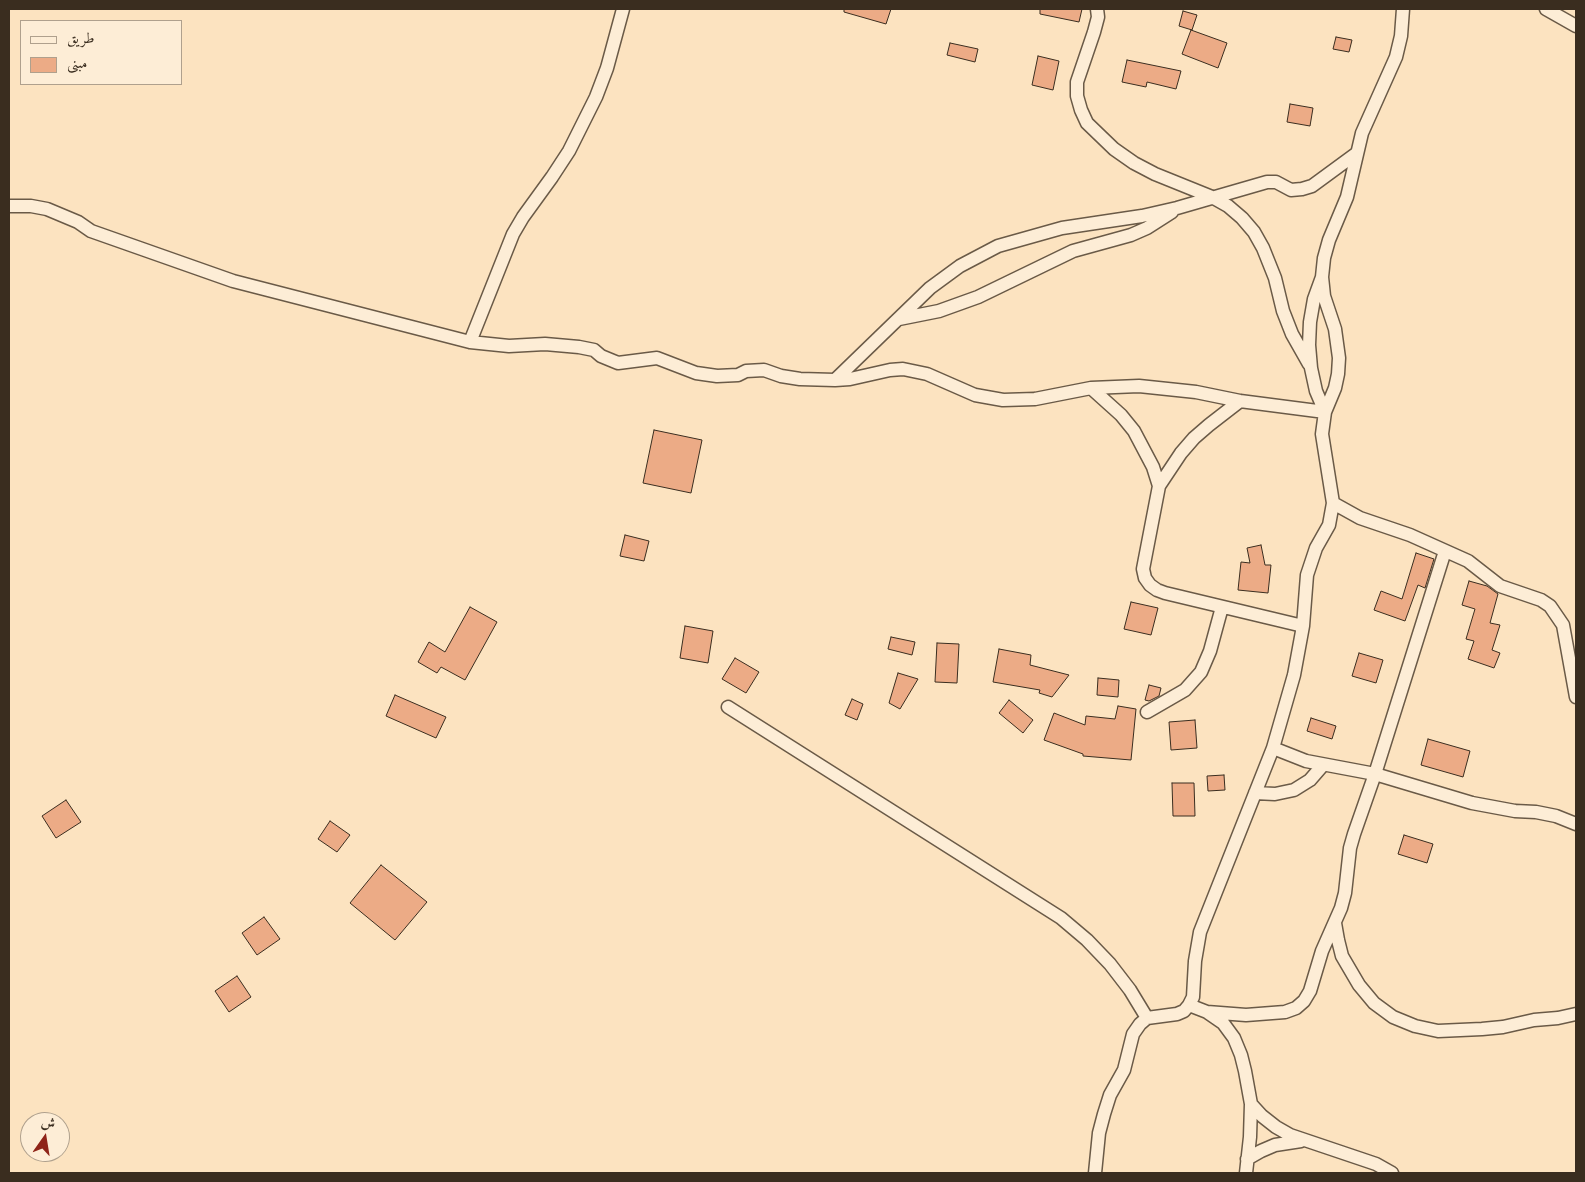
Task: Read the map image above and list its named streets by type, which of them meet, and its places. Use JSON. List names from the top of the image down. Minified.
{"legend":["طريق","مبنى"],"north":"top"}
